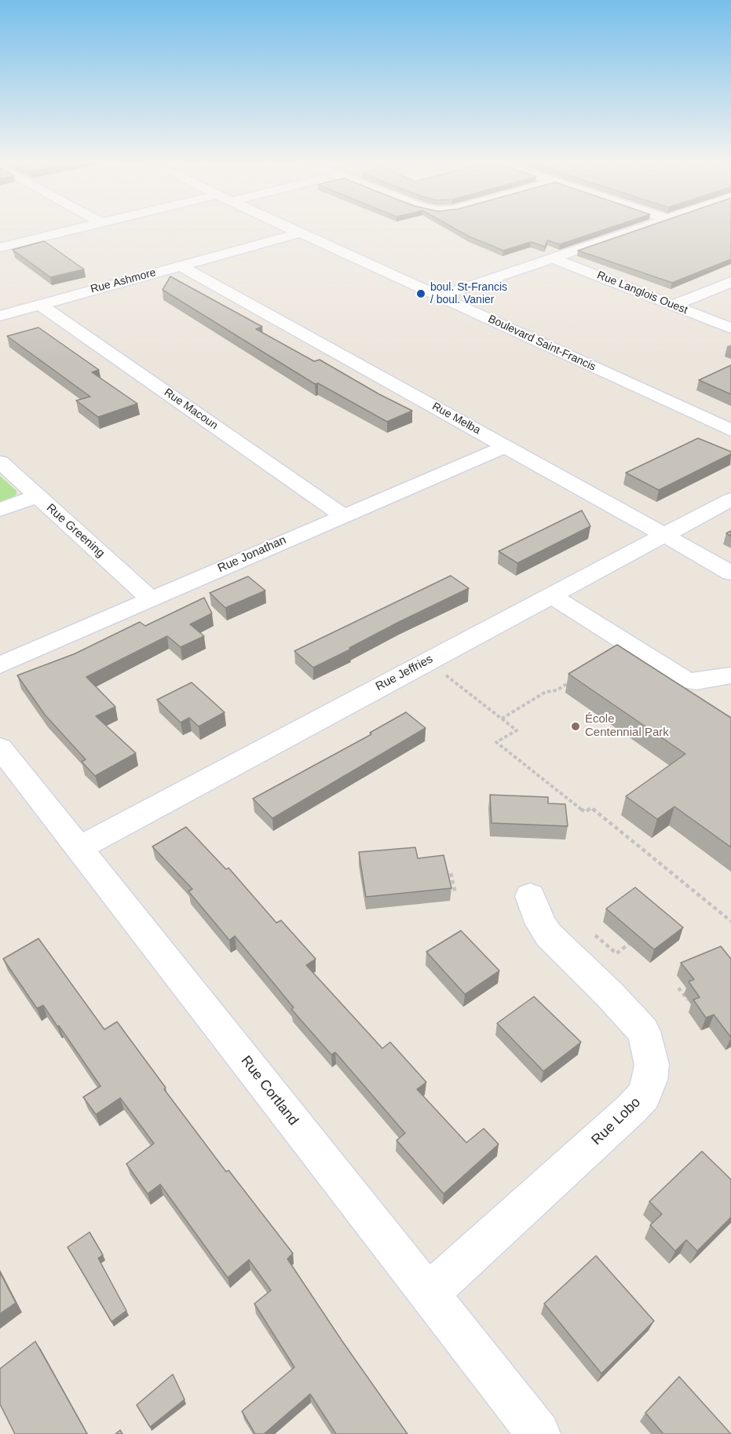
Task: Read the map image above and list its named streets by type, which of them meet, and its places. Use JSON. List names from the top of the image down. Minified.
{"streets":{"street":["Rue Ashmore","Rue Langlois Ouest","Boulevard Saint-Francis","Rue Macoun","Rue Melba","Rue Greening","Rue Jonathan","Rue Jeffries","Rue Cortland","Rue Lobo"]},"crossings":[["Rue Ashmore","Boulevard Saint-Francis"],["Rue Ashmore","Rue Macoun"],["Rue Ashmore","Rue Melba"],["Rue Macoun","Rue Jonathan"],["Rue Melba","Rue Jonathan"],["Rue Melba","Rue Jeffries"],["Rue Greening","Rue Jonathan"],["Rue Jeffries","Rue Cortland"],["Rue Cortland","Rue Lobo"]],"places":["boul. St-Francis / boul. Vanier","École Centennial Park"]}
